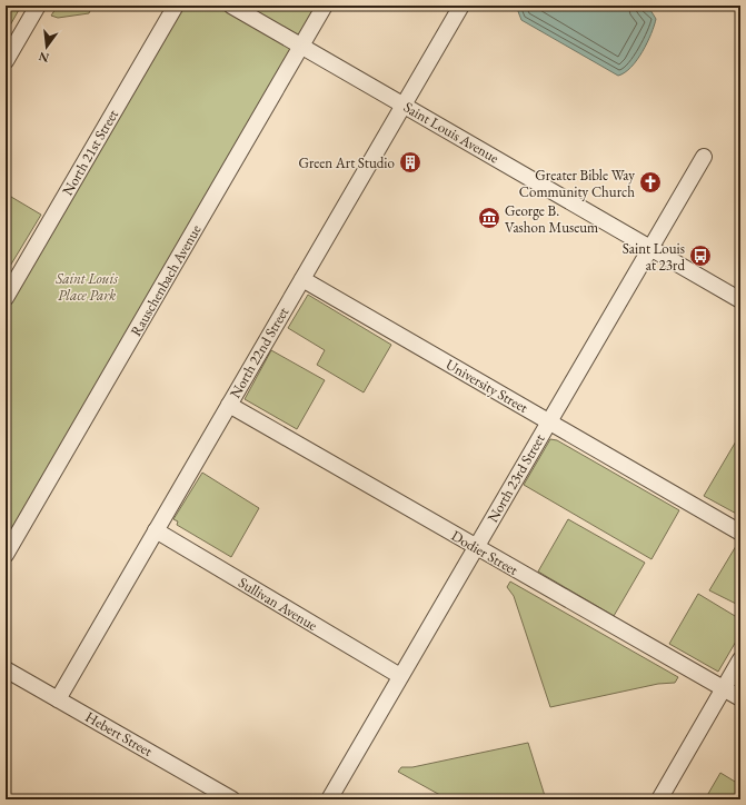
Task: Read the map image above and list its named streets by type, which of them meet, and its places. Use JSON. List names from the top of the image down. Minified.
{"streets":{"street":["Saint Louis Avenue","North 21st Street","Rauschenbach Avenue","North 22nd Street","University Street","North 23rd Street","Dodier Street","Sullivan Avenue","Hebert Street"]},"crossings":[["Saint Louis Avenue","Rauschenbach Avenue"],["Saint Louis Avenue","North 22nd Street"],["Saint Louis Avenue","North 23rd Street"],["North 22nd Street","University Street"],["North 22nd Street","Dodier Street"],["North 22nd Street","Sullivan Avenue"],["North 22nd Street","Hebert Street"],["University Street","North 23rd Street"],["North 23rd Street","Dodier Street"],["North 23rd Street","Sullivan Avenue"]],"parks":["Saint Louis Place Park"],"places":{"building":["Green Art Studio"],"church":["Greater Bible Way Community Church"],"museum":["George B. Vashon Museum"],"bus stop":["Saint Louis at 23rd"]},"north":"bottom"}
